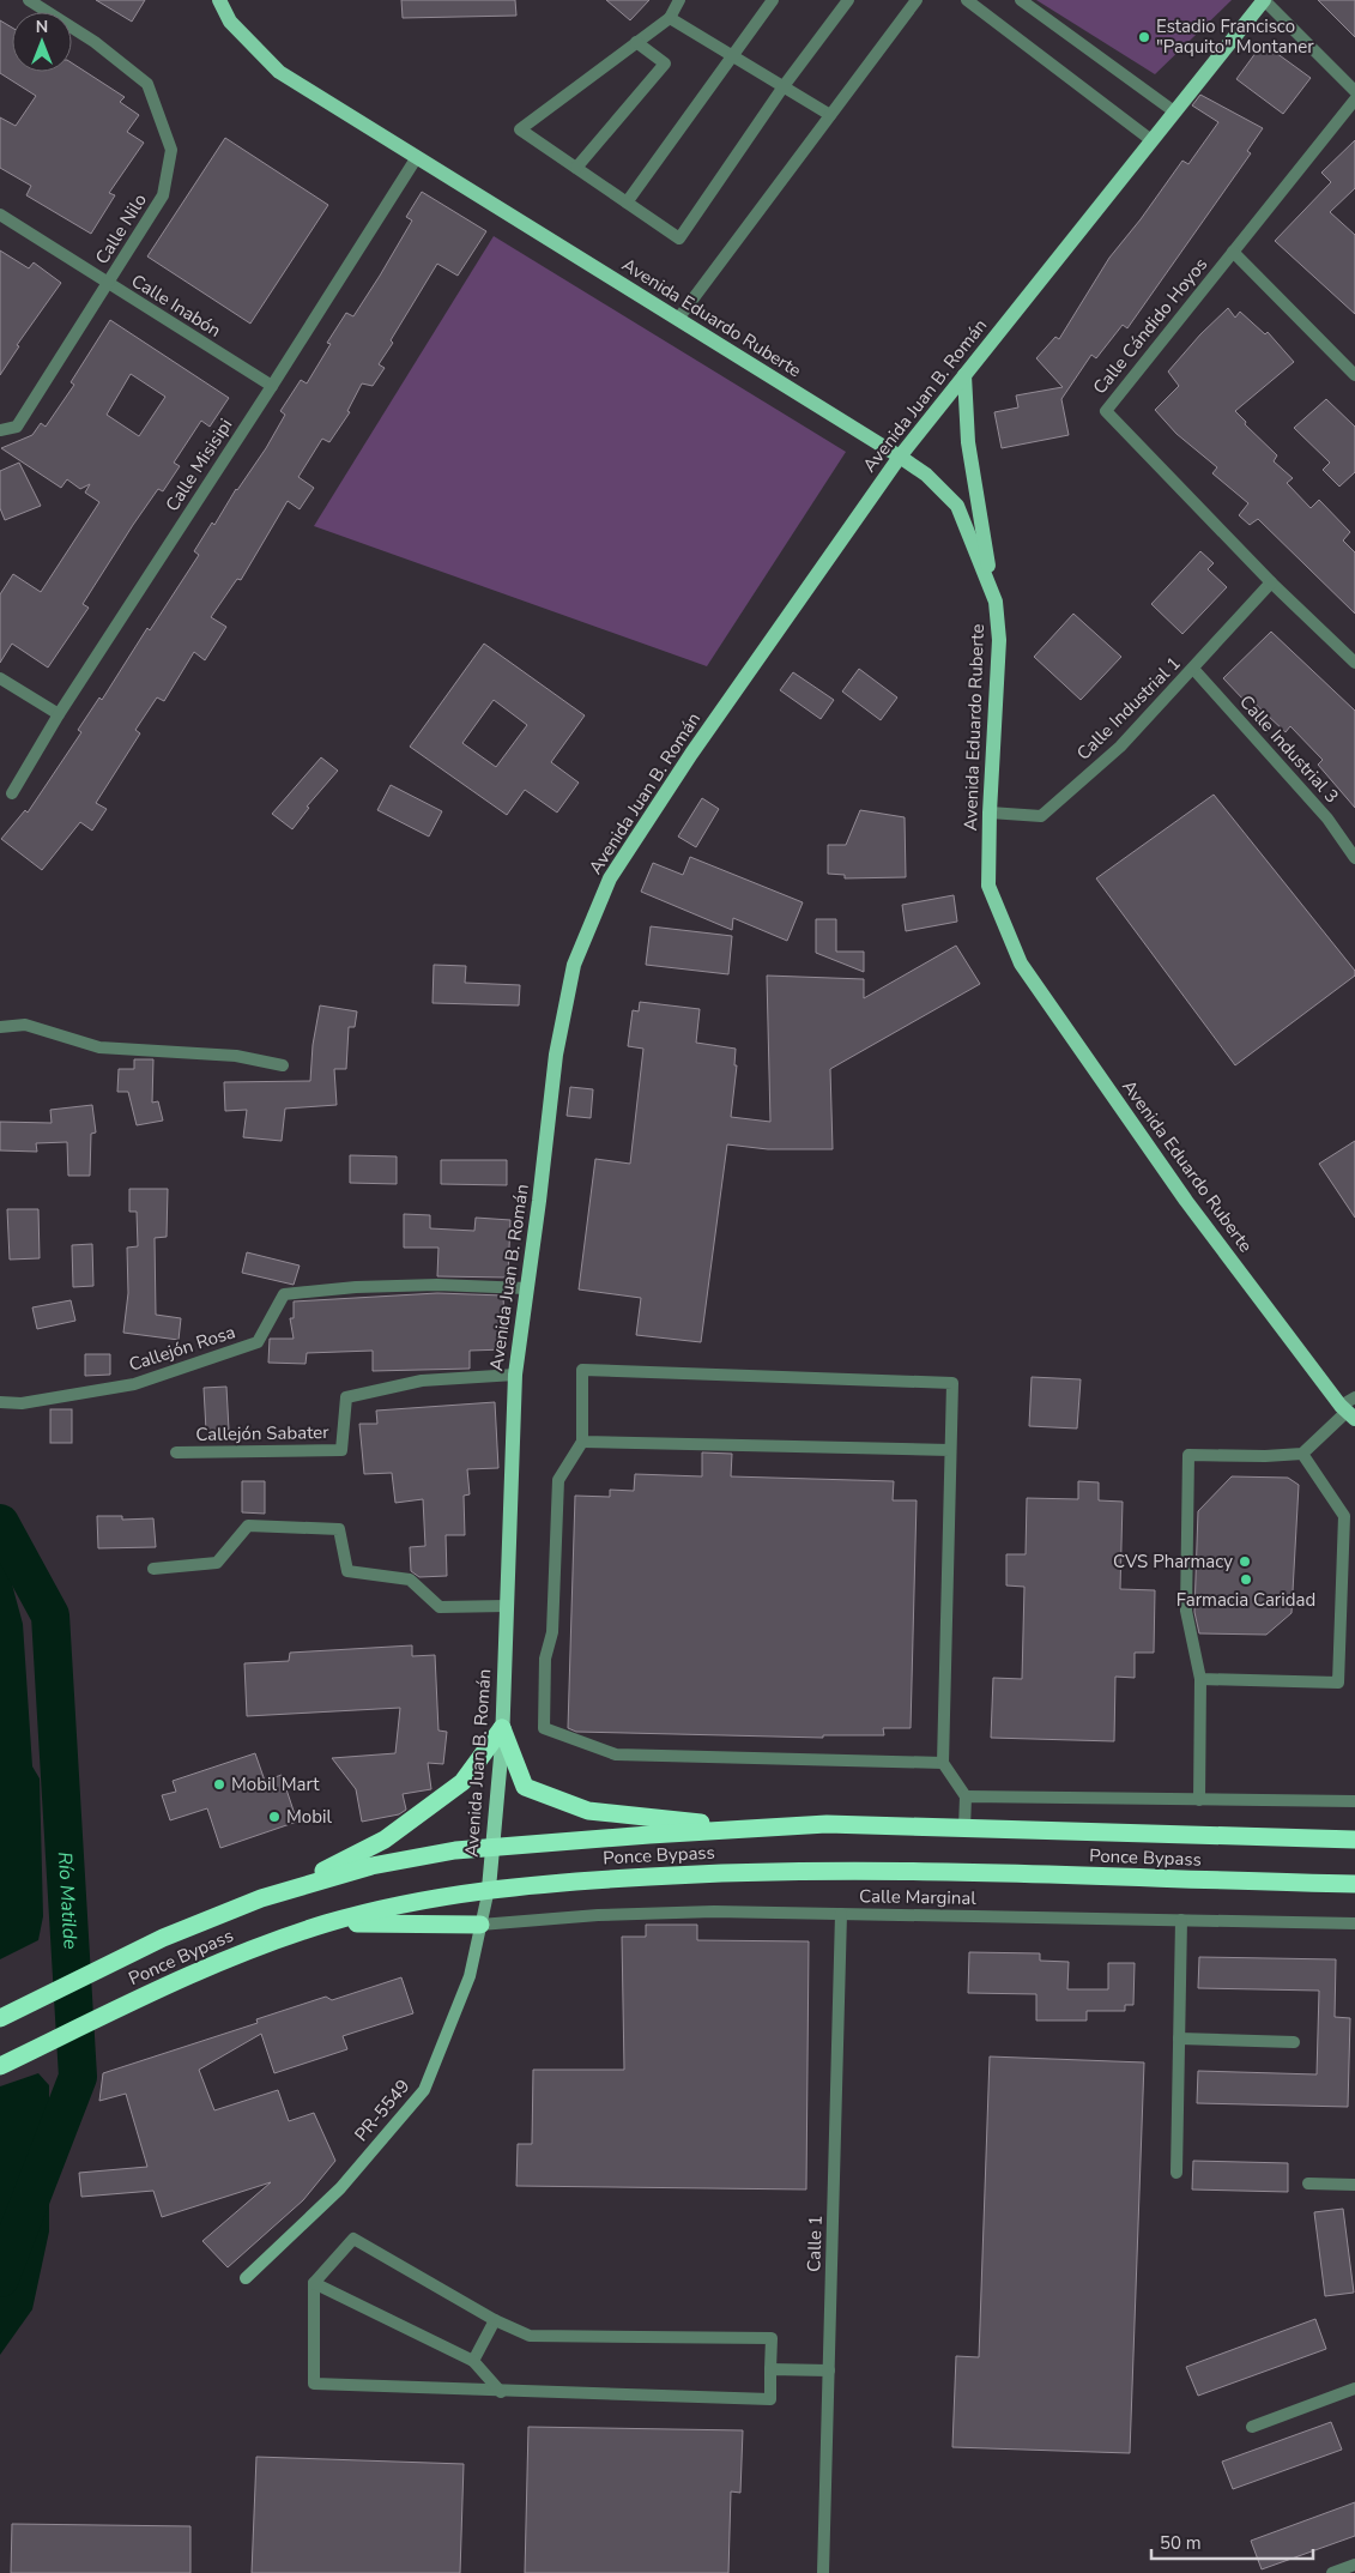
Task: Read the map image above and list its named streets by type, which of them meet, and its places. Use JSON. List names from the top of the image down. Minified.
{"streets":{"highway":["Ponce Bypass"],"main road":["Avenida Eduardo Ruberte","Avenida Juan B. Román"],"street":["Calle Nilo","Calle Inabón","Calle Cándido Hoyos","Calle Misisipi","Calle Industrial 1","Calle Industrial 3","Callejón Rosa","Callejón Sabater","Calle Marginal","PR-5549","Calle 1"]},"crossings":[["Calle Nilo","Calle Inabón"],["Calle Inabón","Calle Misisipi"],["Avenida Eduardo Ruberte","Avenida Juan B. Román"],["Avenida Eduardo Ruberte","Calle Misisipi"],["Avenida Eduardo Ruberte","Calle Industrial 1"],["Calle Cándido Hoyos","Calle Industrial 1"],["Avenida Juan B. Román","Callejón Rosa"],["Avenida Juan B. Román","Callejón Sabater"],["Avenida Juan B. Román","Ponce Bypass"],["Avenida Juan B. Román","PR-5549"],["Calle Industrial 1","Calle Industrial 3"],["Ponce Bypass","PR-5549"],["Calle Marginal","PR-5549"],["Calle Marginal","Calle 1"]],"water":["Río Matilde"],"places":["Estadio Francisco \"Paquito\" Montaner","CVS Pharmacy","Farmacia Caridad","Mobil Mart","Mobil"],"scale_bar":"50 m","north":"top"}
